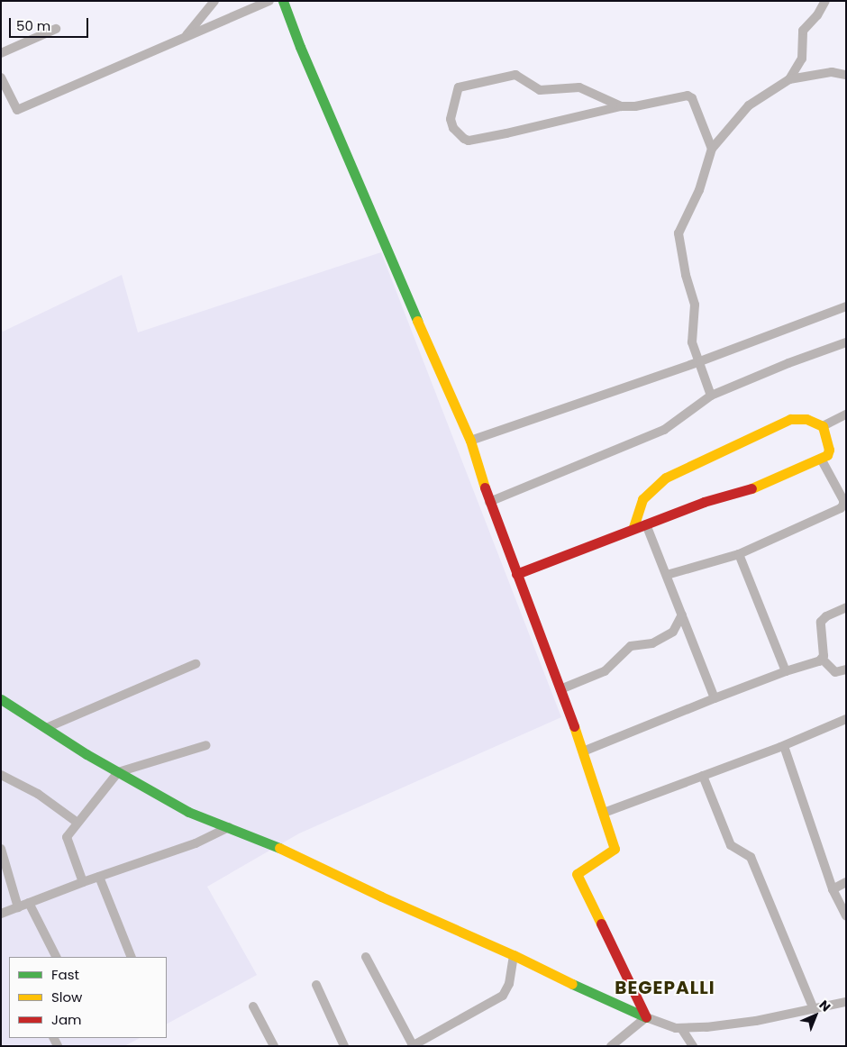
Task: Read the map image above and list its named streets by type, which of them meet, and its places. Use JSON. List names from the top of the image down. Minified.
{"districts":["BEGEPALLI"],"legend":["Fast","Slow","Jam"],"scale_bar":"50 m","north":"top right"}
